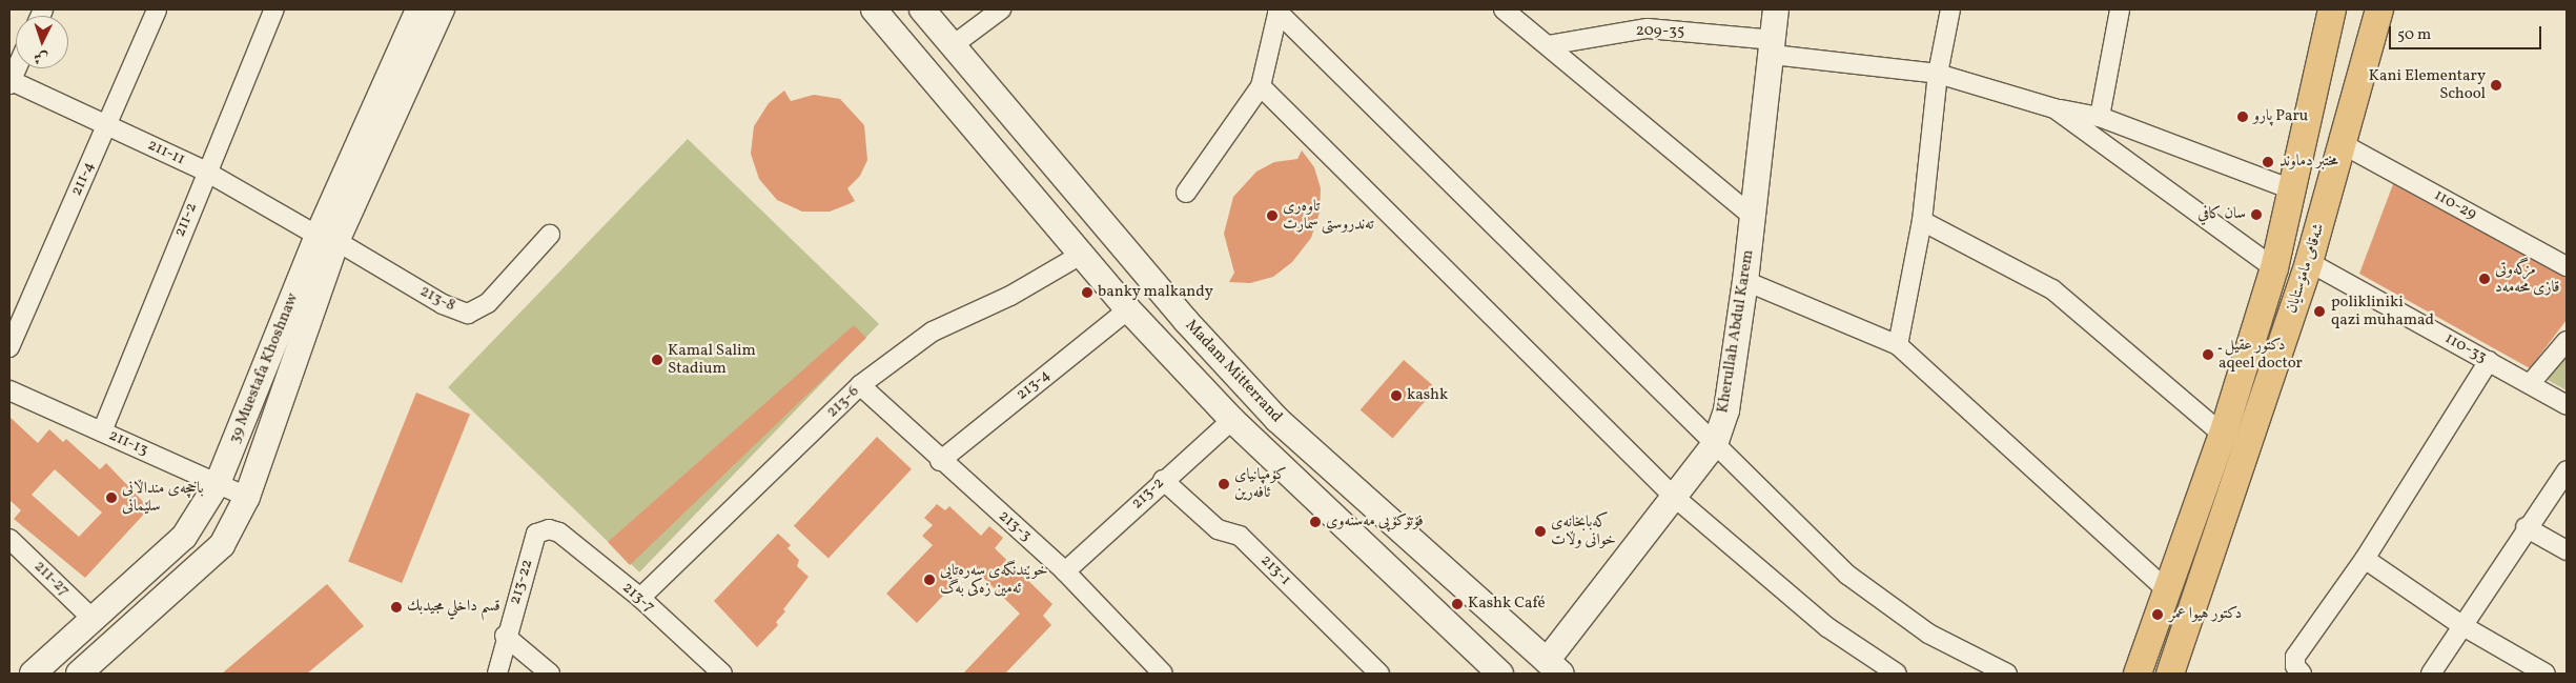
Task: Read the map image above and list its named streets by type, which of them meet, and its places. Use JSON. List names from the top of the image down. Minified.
{"streets":{"main road":["شەقامی مامۆستایان","Kherullah Abdul Karem","39 Muestafa Khoshnaw","Madam Mitterrand"],"street":["209-35","211-11","211-4","110-29","211-2","213-8","110-33","213-4","213-6","211-13","213-2","213-3","213-1","211-27","213-22","213-7"]},"crossings":[["209-35","Kherullah Abdul Karem"],["211-11","211-4"],["211-11","211-2"],["211-11","213-8"],["211-11","39 Muestafa Khoshnaw"],["110-29","شەقامی مامۆستایان"],["211-2","211-13"],["شەقامی مامۆستایان","110-33"],["213-8","39 Muestafa Khoshnaw"],["Kherullah Abdul Karem","Madam Mitterrand"],["39 Muestafa Khoshnaw","211-13"],["39 Muestafa Khoshnaw","211-27"],["Madam Mitterrand","213-4"],["Madam Mitterrand","213-6"],["Madam Mitterrand","213-2"],["213-4","213-3"],["213-6","213-3"],["213-6","213-7"],["213-2","213-3"],["213-2","213-1"],["213-22","213-7"]],"places":["Kani Elementary School","پارو Paru","مختبر دماوند","سان كافي","تاوەری تەندروستی سمارت","مزگه‌وتی قازی محەمەد","banky malkandy","polikliniki qazi muhamad","دكتور عقيل ـ aqeel doctor","Kamal Salim Stadium","kashk","کۆمپانیای ئافەرین","باخچەی منداڵانی سلێمانی","فۆتۆکۆپی مەسنەوی","کەبابخانەی خوانی وڵات","خوێندنگەی سەرەتایی ئەمین زەکی بەگ","Kashk Café","قسم داخلي مجيدبك","دكتور هيوا عمر"],"scale_bar":"50 m","north":"bottom"}
